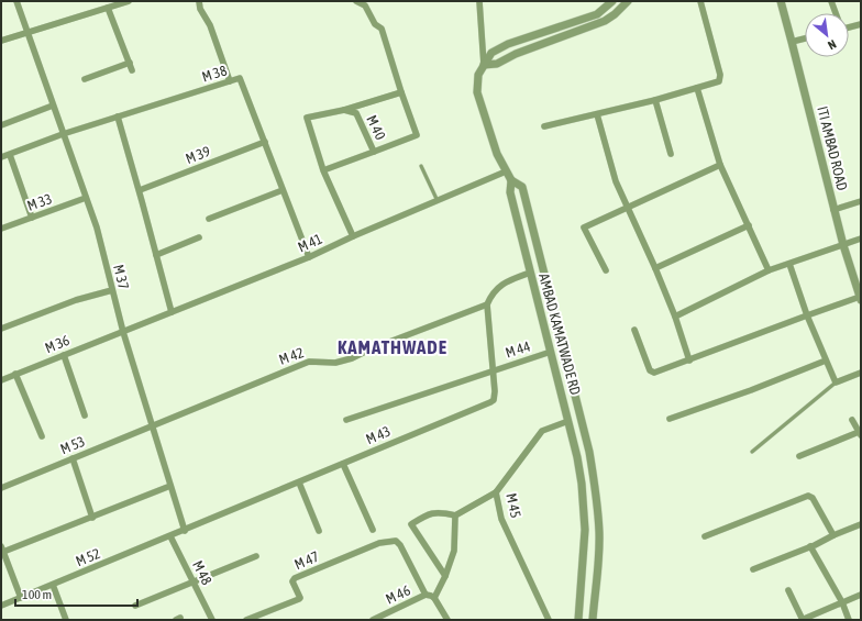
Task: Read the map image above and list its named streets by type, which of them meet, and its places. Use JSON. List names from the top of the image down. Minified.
{"streets":{"street":["M 38","M 40","ITI AMBAD ROAD","M 39","M 33","M 41","M 37","AMBAD KAMATWADE RD","M 36","M 44","M 42","M 43","M 53","M 45","M 52","M 47","M 48","M 46"]},"crossings":[["M 38","M 39"],["M 38","M 41"],["M 38","M 37"],["M 33","M 37"],["M 41","M 37"],["M 41","AMBAD KAMATWADE RD"],["M 41","M 36"],["M 37","M 36"],["M 37","M 42"],["M 37","M 43"],["M 37","M 53"],["M 37","M 52"],["AMBAD KAMATWADE RD","M 44"],["AMBAD KAMATWADE RD","M 45"],["M 44","M 43"],["M 42","M 43"],["M 42","M 53"],["M 43","M 52"],["M 52","M 48"],["M 47","M 46"]],"districts":["KAMATHWADE"],"scale_bar":"100 m","north":"bottom right"}
